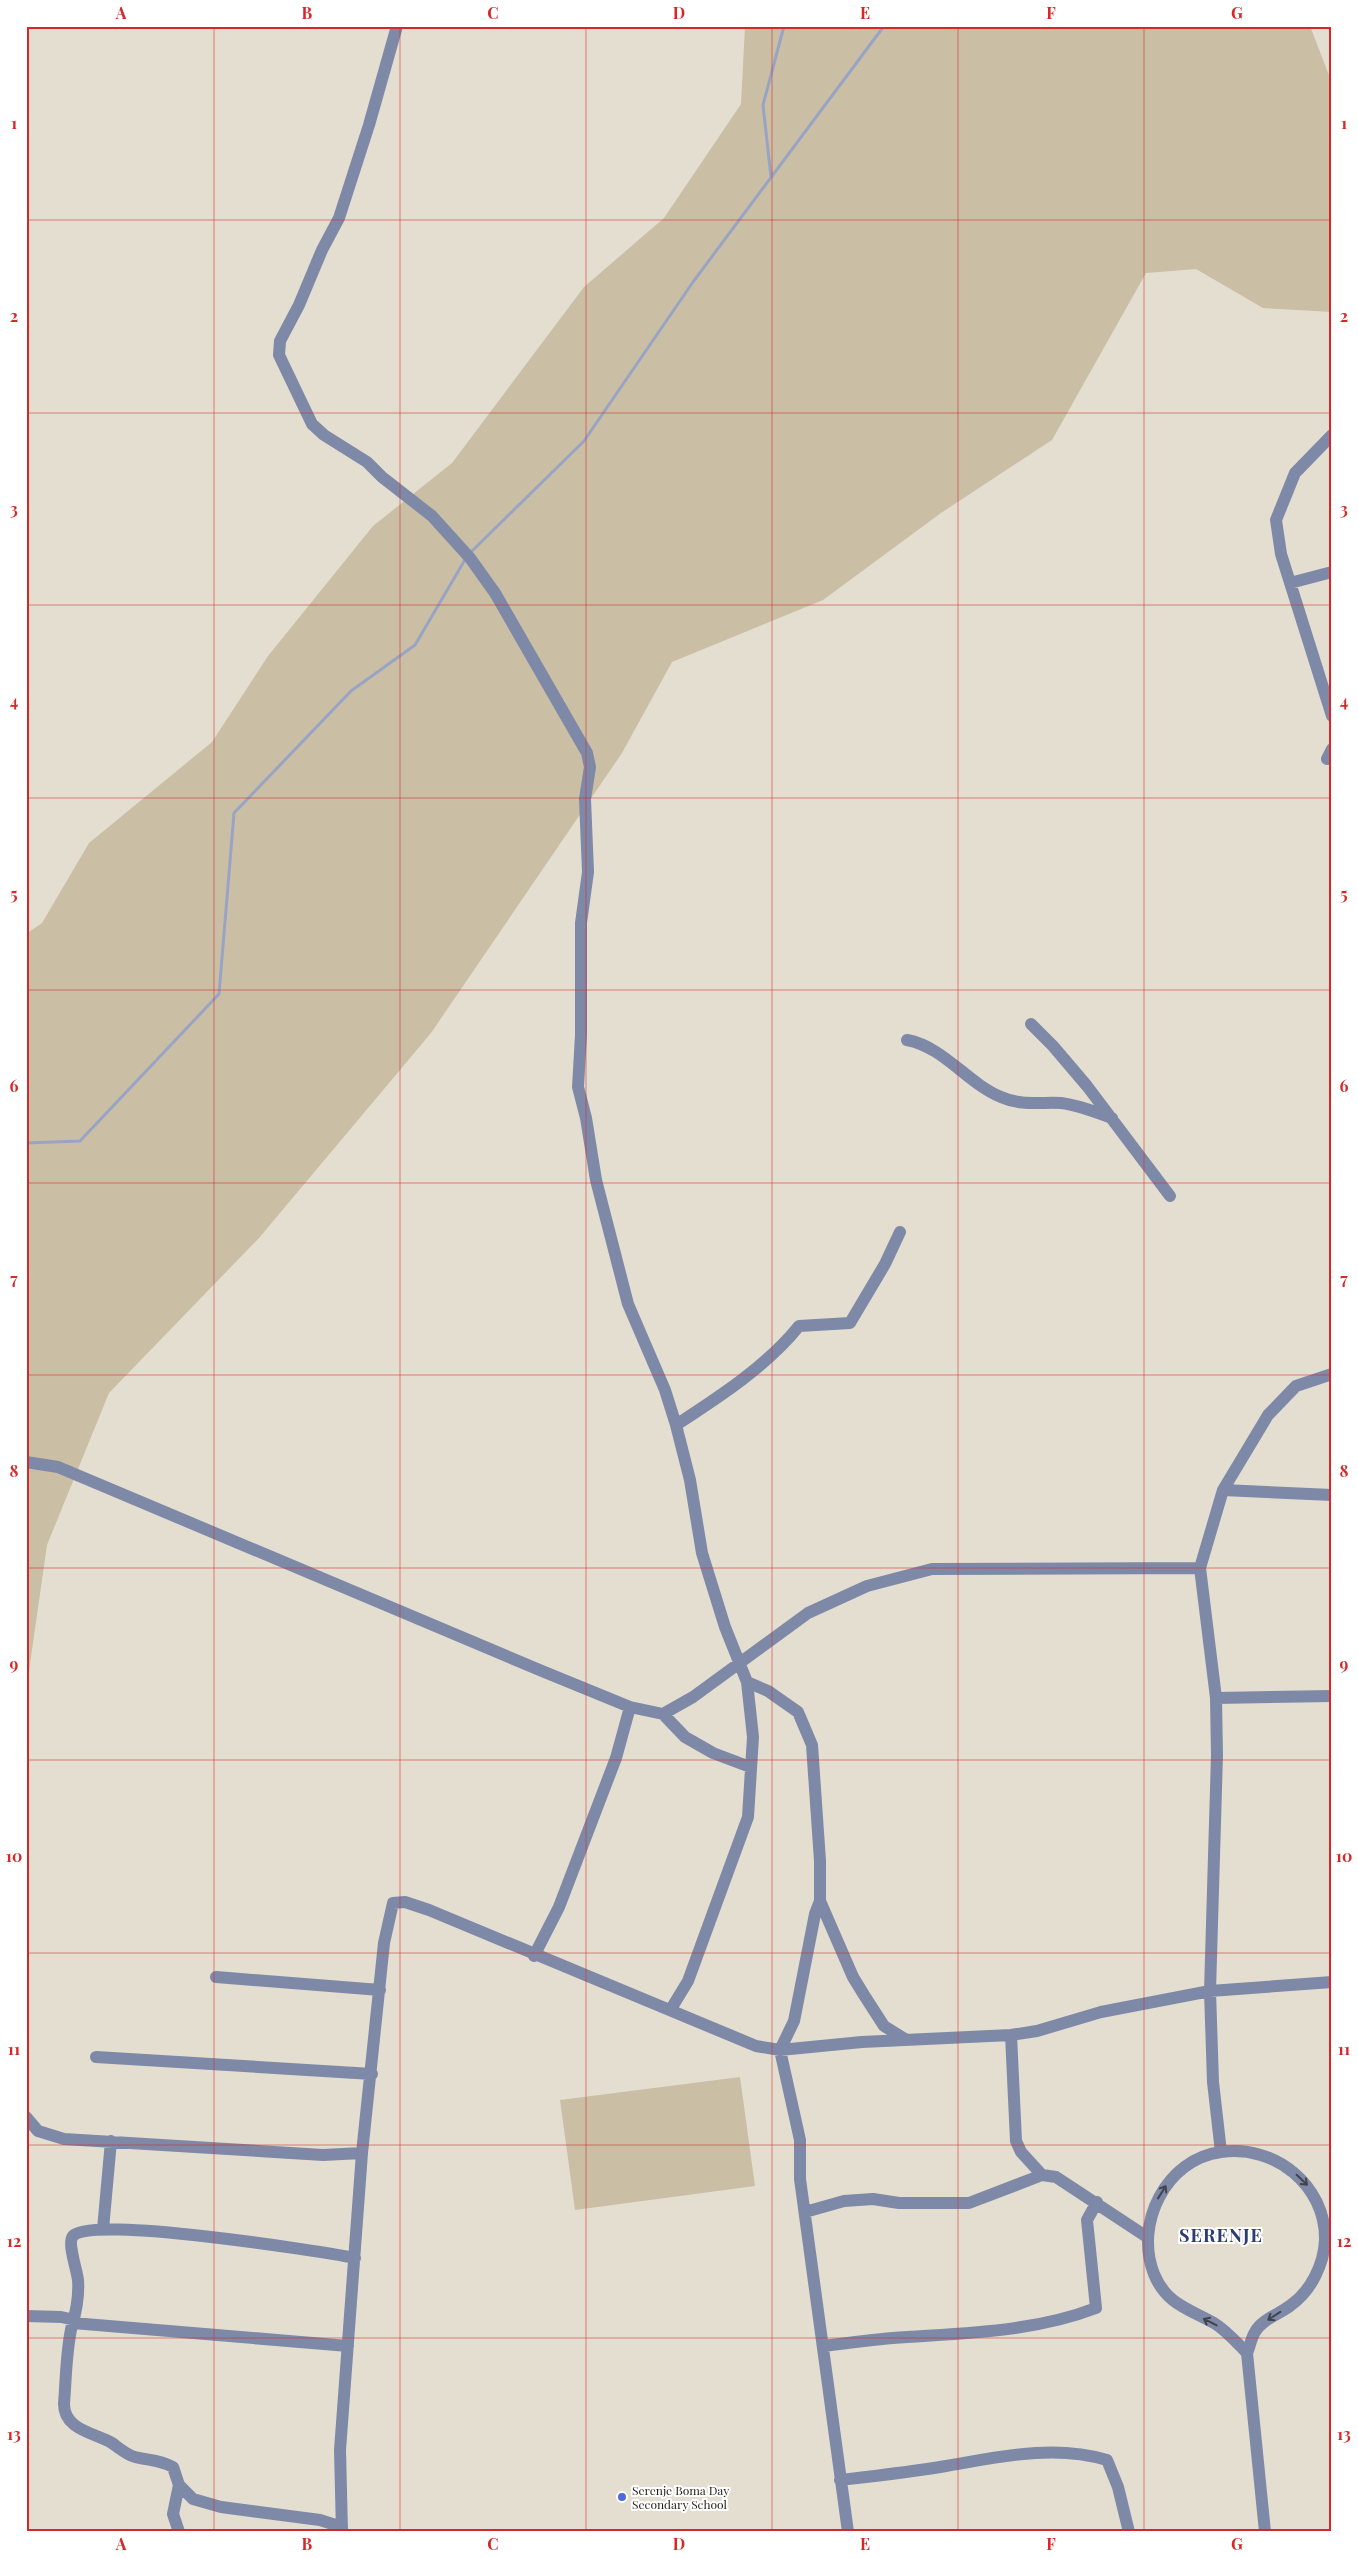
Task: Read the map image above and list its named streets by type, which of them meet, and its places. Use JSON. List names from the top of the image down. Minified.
{"districts":["SERENJE"],"places":["Serenje Boma Day Secondary School"],"grid":{"columns":["A","B","C","D","E","F","G"],"rows":["1","2","3","4","5","6","7","8","9","10","11","12","13"]}}
